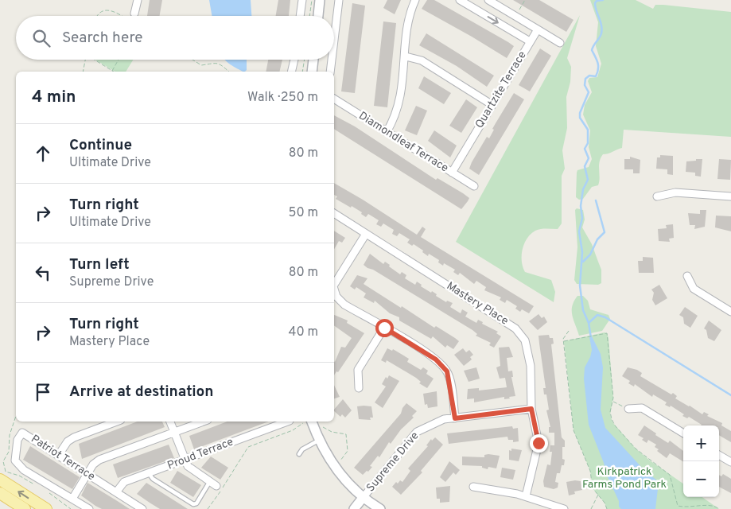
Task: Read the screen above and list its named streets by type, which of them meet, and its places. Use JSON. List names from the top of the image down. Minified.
{"streets":{"street":["Quartzite Terrace","Diamondleaf Terrace","Mastery Place","Proud Terrace","Patriot Terrace","Supreme Drive"]},"crossings":[["Quartzite Terrace","Diamondleaf Terrace"],["Mastery Place","Supreme Drive"],["Proud Terrace","Patriot Terrace"]],"parks":["Kirkpatrick Farms Pond Park"],"page":{"search":"Search here","heading":["4 min","Walk · 250 m"],"list":[["Continue","Ultimate Drive","80 m"],["Turn right","Ultimate Drive","50 m"],["Turn left","Supreme Drive","80 m"],["Turn right","Mastery Place","40 m"],"Arrive at destination"],"map_buttons":["+","−"]}}
